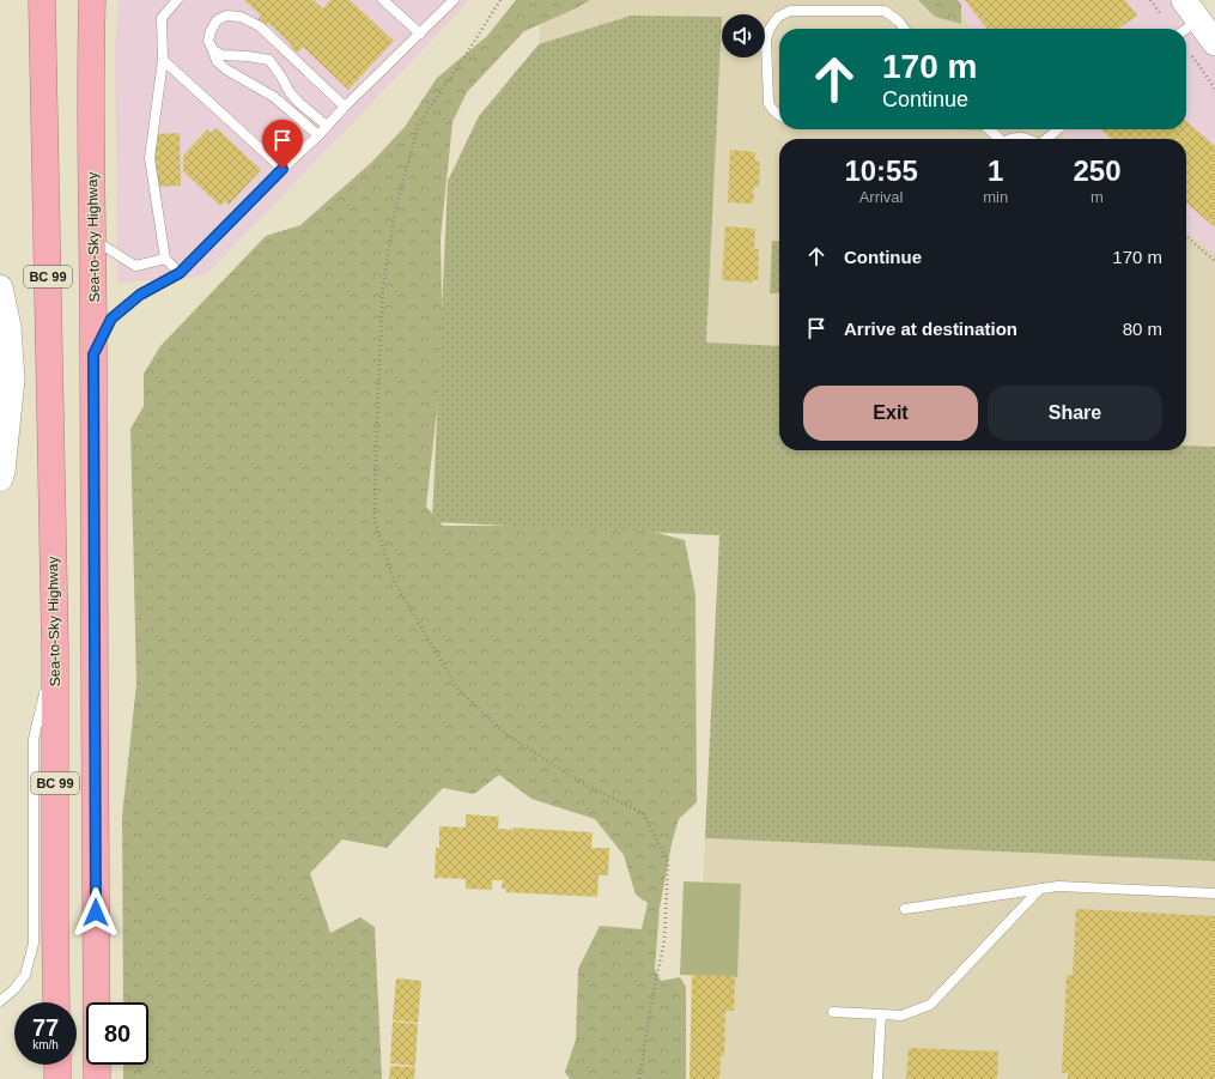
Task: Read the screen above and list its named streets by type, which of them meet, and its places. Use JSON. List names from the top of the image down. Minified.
{"streets":{"highway":["Sea-to-Sky Highway","BC 99"]},"page":{"turn":["170 m","Continue"],"eta":["10:55","Arrival","1","min","250","m"],"list":[{"name":"Continue","value":"170 m"},{"name":"Arrive at destination","value":"80 m"}],"buttons":["Exit","Share"],"speed":"77 km/h","limit":"80"}}
